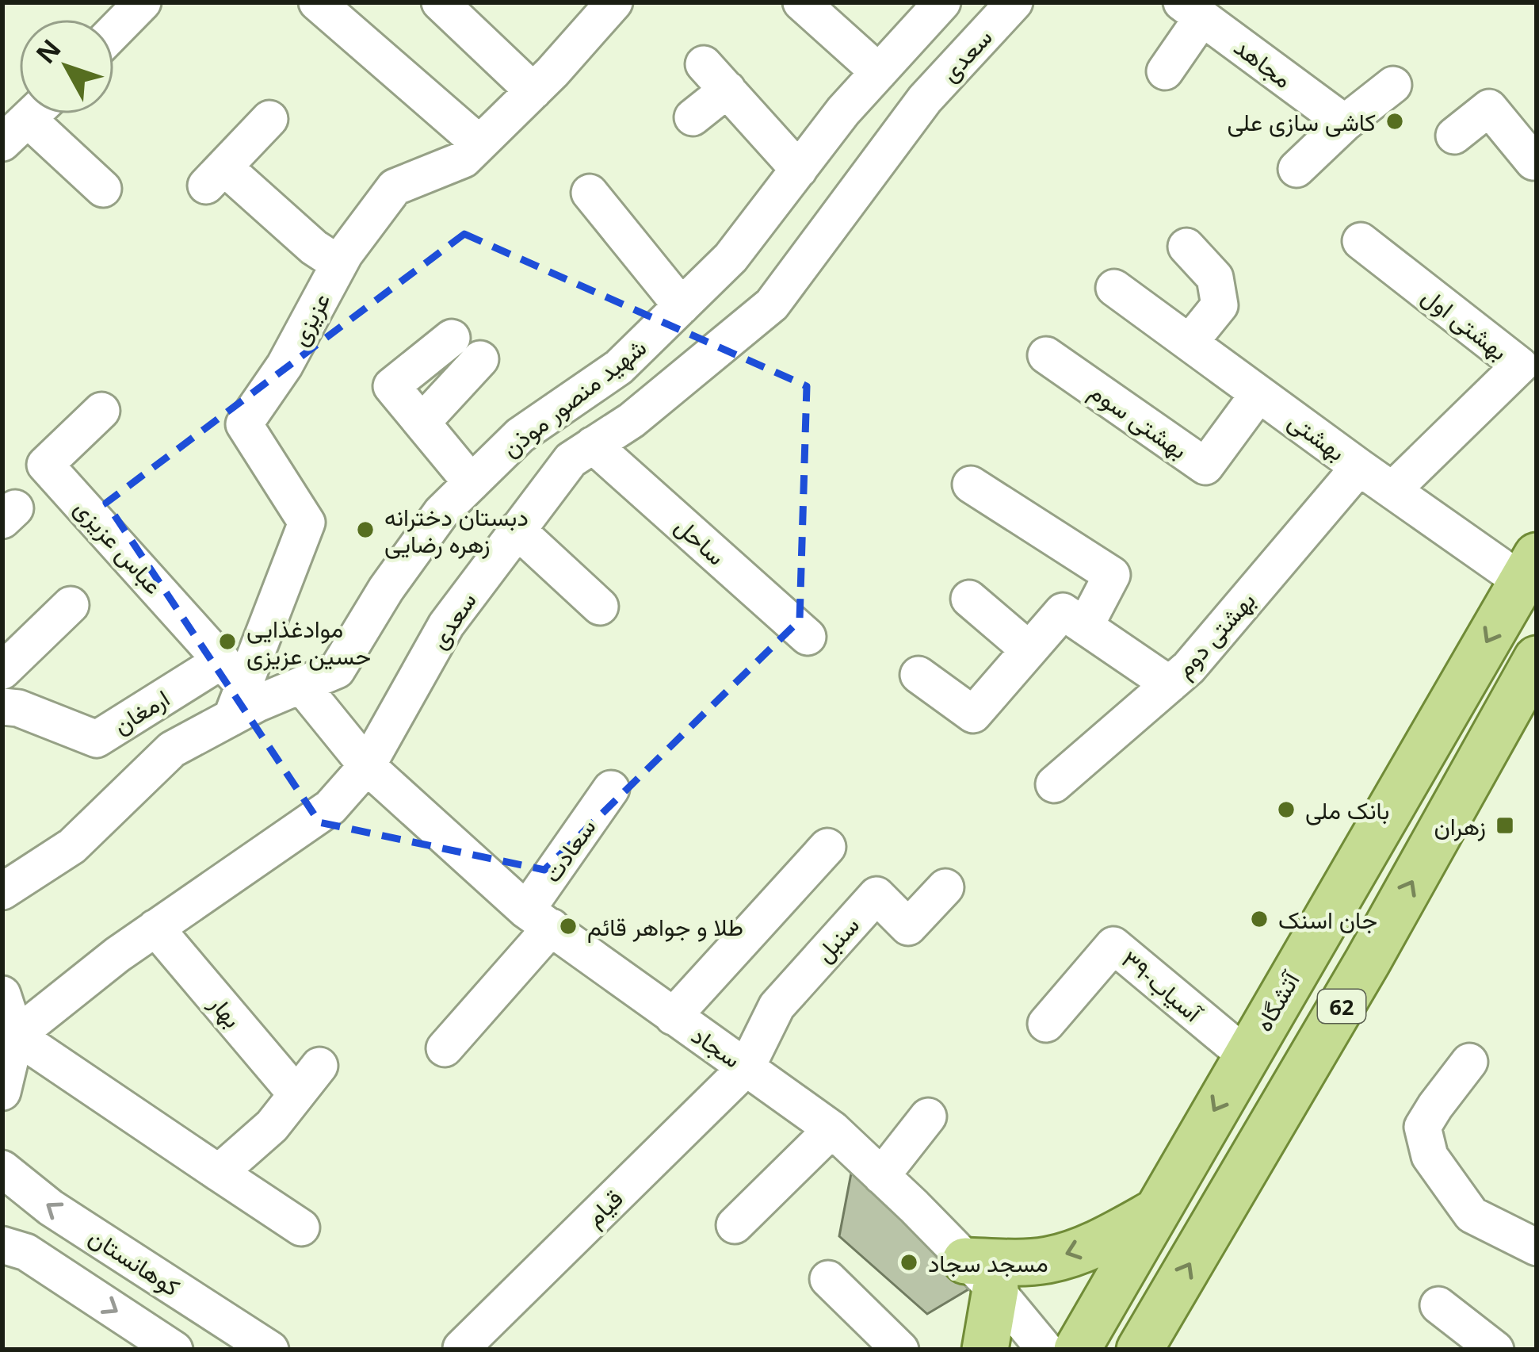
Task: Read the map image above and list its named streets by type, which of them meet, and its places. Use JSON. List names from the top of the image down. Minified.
{"streets":{"main road":["آتشگاه","62"],"street":["سعدی","مجاهد","عزیزی","بهشتی اول","شهید منصور موذن","بهشتی سوم","بهشتی","ساحل","عباس عزیزی","بهشتی دوم","ارمغان","سعادت","سنبل","۳۹-آسیاب","بهار","سجاد","قیام","کوهانستان"]},"crossings":[["سعدی","ساحل"],["سعدی","بهار"],["سعدی","سجاد"],["عزیزی","شهید منصور موذن"],["عزیزی","عباس عزیزی"],["عزیزی","ارمغان"],["بهشتی اول","بهشتی"],["شهید منصور موذن","عباس عزیزی"],["شهید منصور موذن","ارمغان"],["شهید منصور موذن","سجاد"],["بهشتی سوم","بهشتی"],["بهشتی","بهشتی دوم"],["بهشتی","آتشگاه"],["عباس عزیزی","ارمغان"],["سعادت","سجاد"],["سنبل","سجاد"],["سنبل","قیام"],["۳۹-آسیاب","آتشگاه"],["سجاد","قیام"]],"places":{"other":["کاشی سازی علی","دبستان دخترانه زهره رضایی","موادغذایی حسین عزیزی","بانک ملی","جان اسنک","طلا و جواهر قائم","مسجد سجاد"],"transit":["زهران"]},"north":"top left"}
